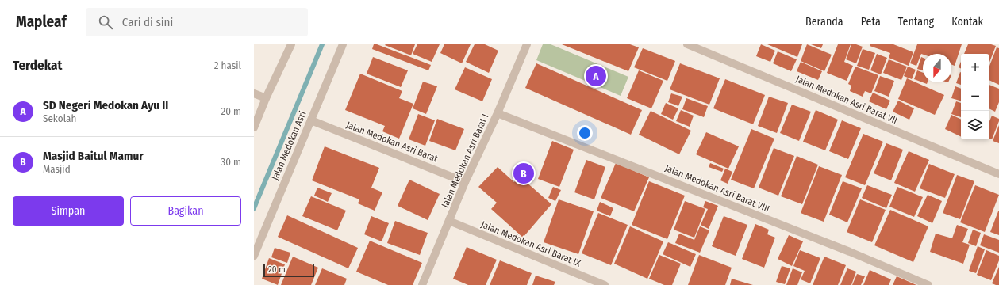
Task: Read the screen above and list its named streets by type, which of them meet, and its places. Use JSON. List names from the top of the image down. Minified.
{"streets":{"street":["Jalan Medokan Asri Barat VII","Jalan Medokan Asri Barat","Jalan Medokan Asri","Jalan Medokan Asri Barat I","Jalan Medokan Asri Barat VIII","Jalan Medokan Asri Barat IX"]},"crossings":[["Jalan Medokan Asri Barat","Jalan Medokan Asri"],["Jalan Medokan Asri Barat","Jalan Medokan Asri Barat I"],["Jalan Medokan Asri Barat I","Jalan Medokan Asri Barat VIII"],["Jalan Medokan Asri Barat I","Jalan Medokan Asri Barat IX"]],"scale_bar":"20 m","north":"bottom","page":{"header":"Mapleaf","search":"Cari di sini","nav":["Beranda","Peta","Tentang","Kontak"],"heading":["Terdekat","2 hasil"],"map_buttons":["+","−"],"pins":["A","B"],"list":[{"mark":"A","name":"SD Negeri Medokan Ayu II","note":"Sekolah","value":"20 m"},{"mark":"B","name":"Masjid Baitul Mamur","note":"Masjid","value":"30 m"}],"buttons":["Simpan","Bagikan"],"scale":"20 m"}}
